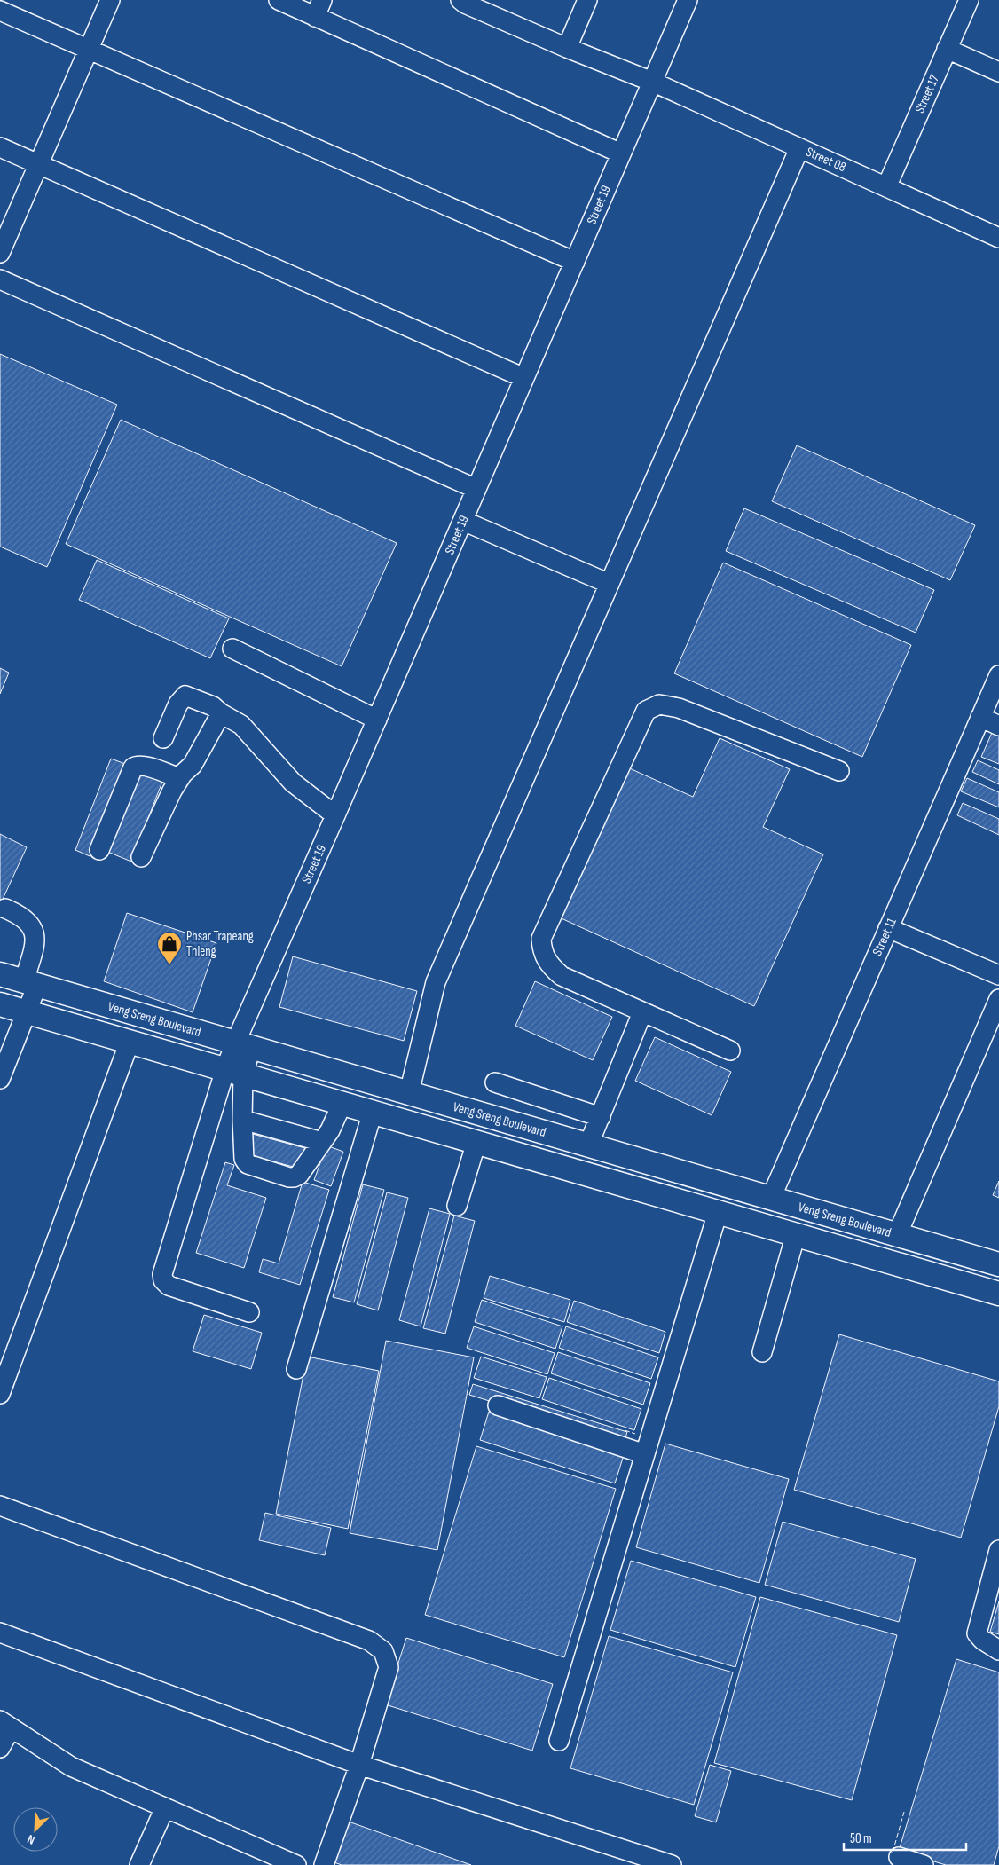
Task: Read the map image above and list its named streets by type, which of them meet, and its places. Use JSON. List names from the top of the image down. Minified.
{"streets":{"main road":["Veng Sreng Boulevard"],"street":["Street 17","Street 08","Street 19","Street 11"]},"crossings":[["Street 17","Street 08"],["Street 08","Street 19"],["Street 19","Veng Sreng Boulevard"],["Street 11","Veng Sreng Boulevard"]],"places":{"shop":["Phsar Trapeang Thleng"]},"scale_bar":"50 m","north":"bottom left"}
